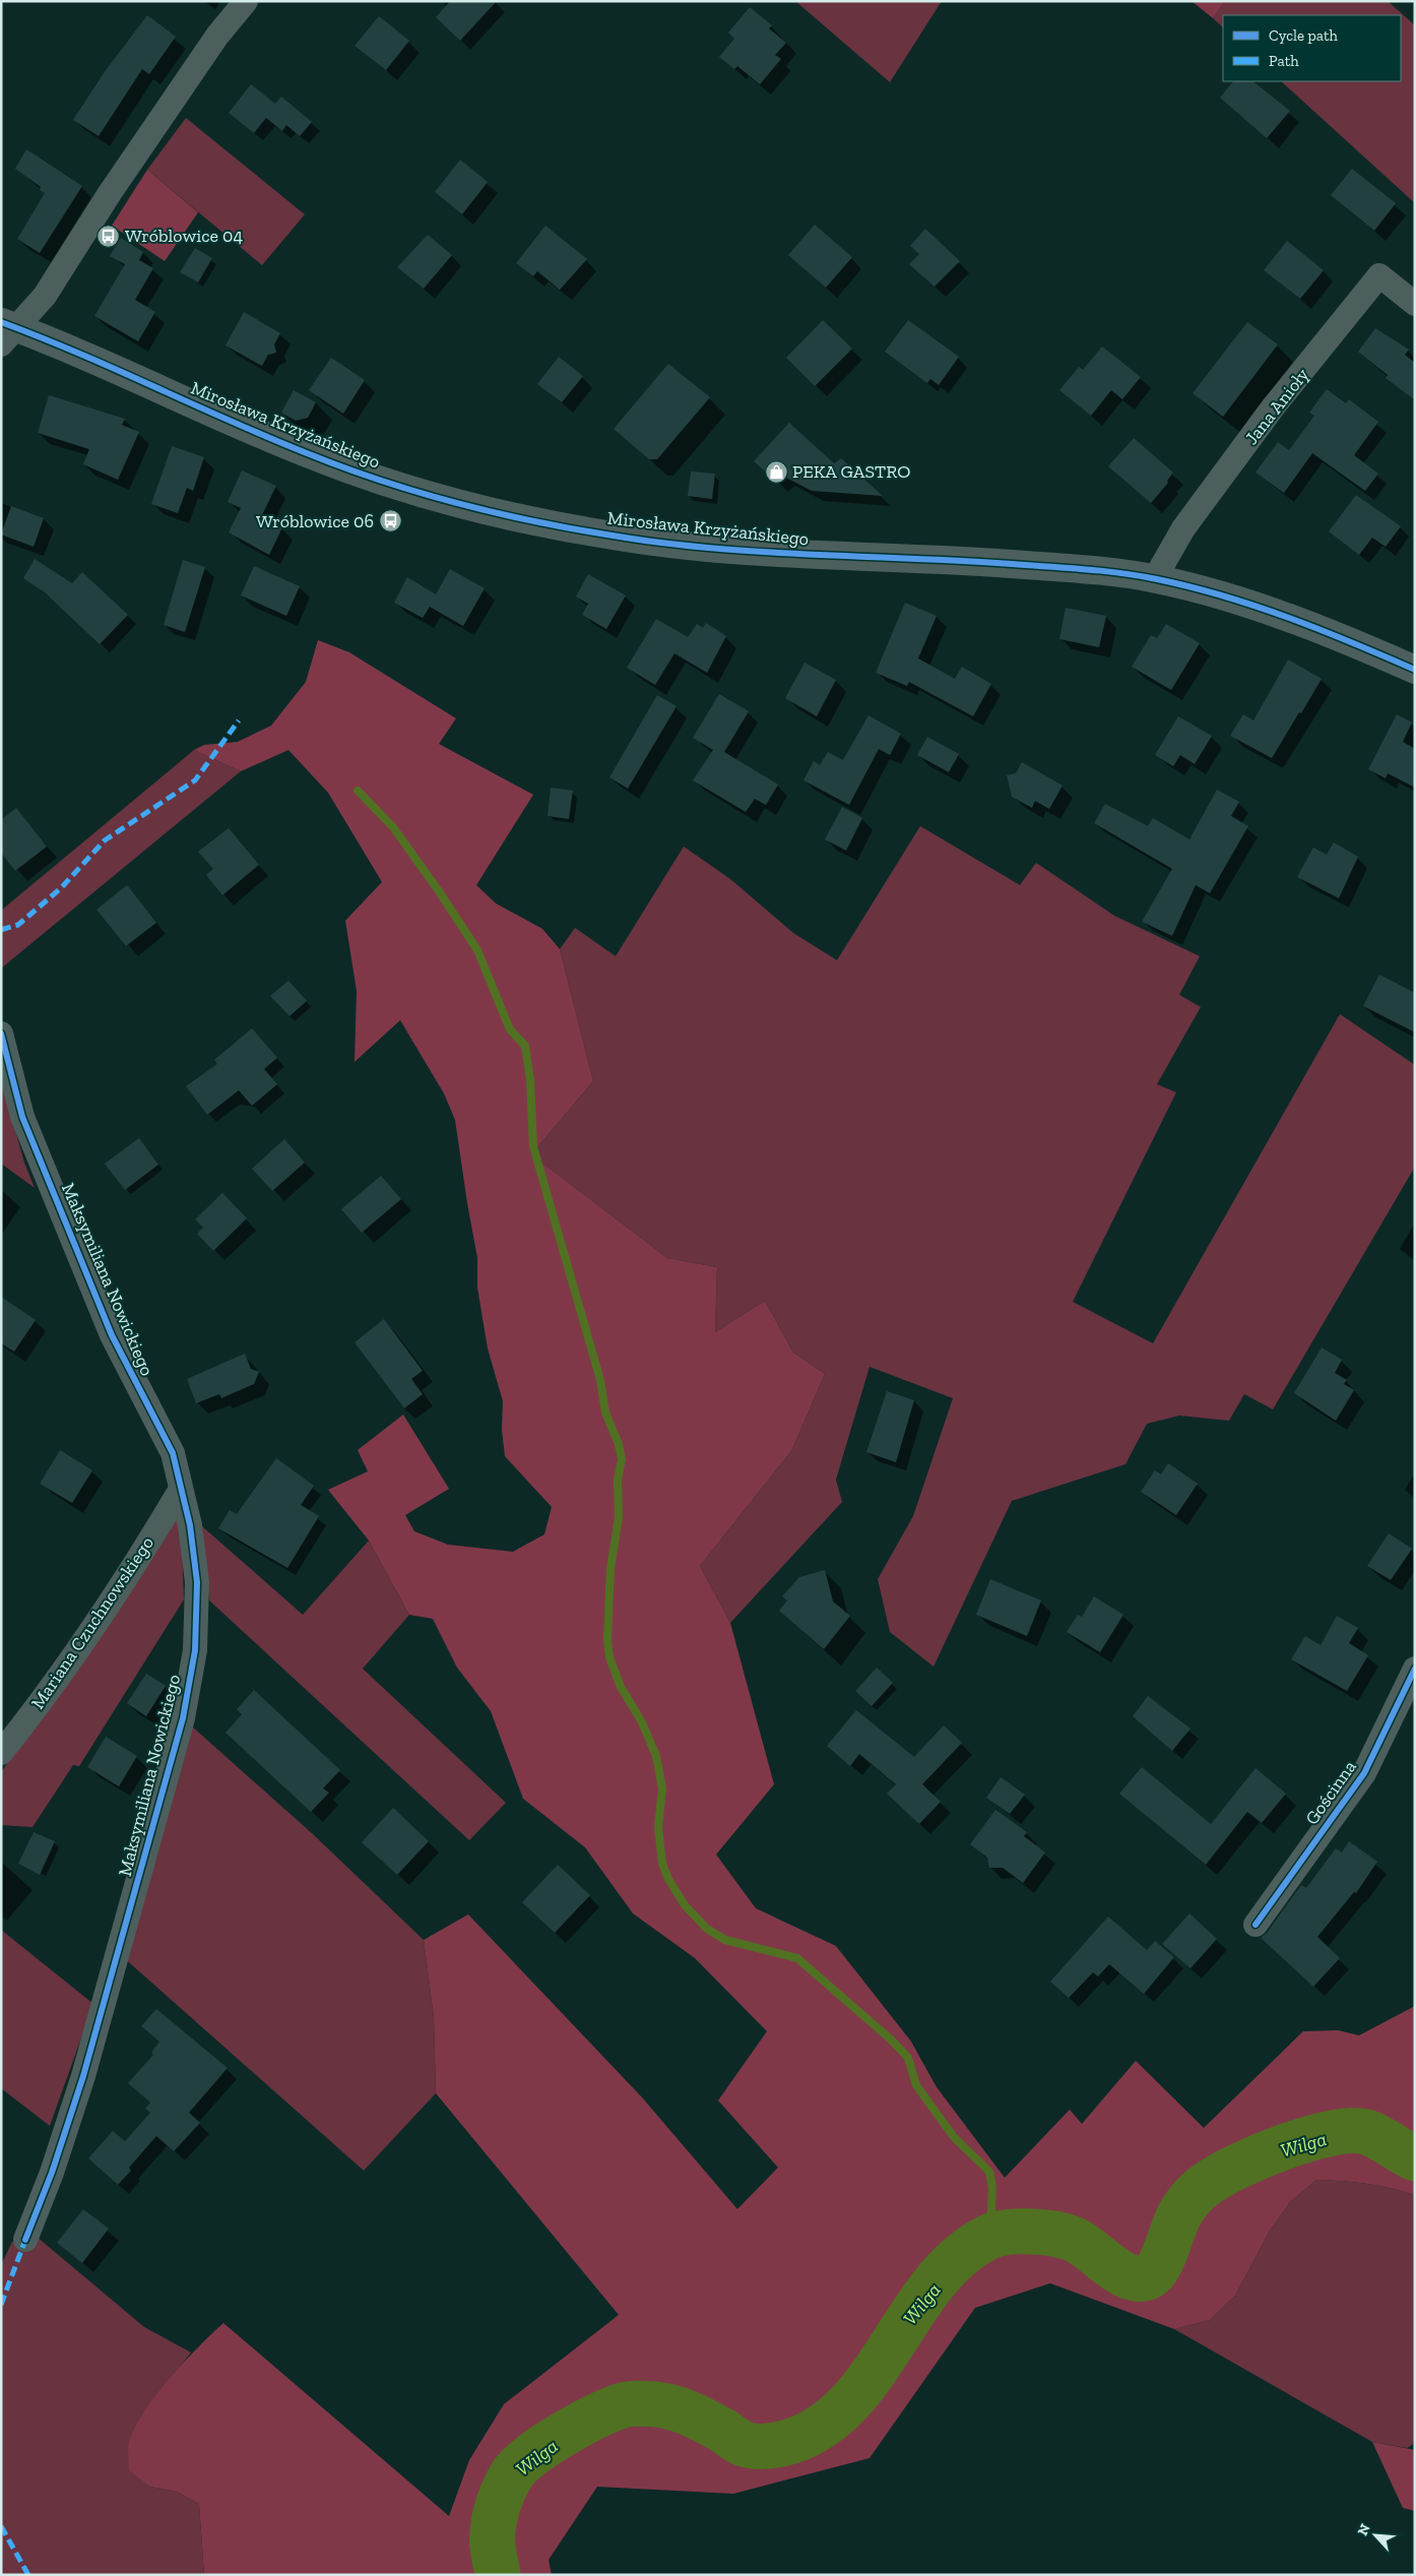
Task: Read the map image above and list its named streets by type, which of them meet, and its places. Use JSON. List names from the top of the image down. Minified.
{"streets":{"street":["Jana Anioły","Mirosława Krzyżańskiego","Maksymiliana Nowickiego","Mariana Czuchnowskiego","Gościnna"]},"crossings":[["Jana Anioły","Mirosława Krzyżańskiego"],["Maksymiliana Nowickiego","Mariana Czuchnowskiego"]],"water":["Wilga"],"places":{"bus stop":["Wróblowice 04","Wróblowice 06"],"shop":["PEKA GASTRO"]},"legend":["Cycle path","Path"],"north":"top left"}
